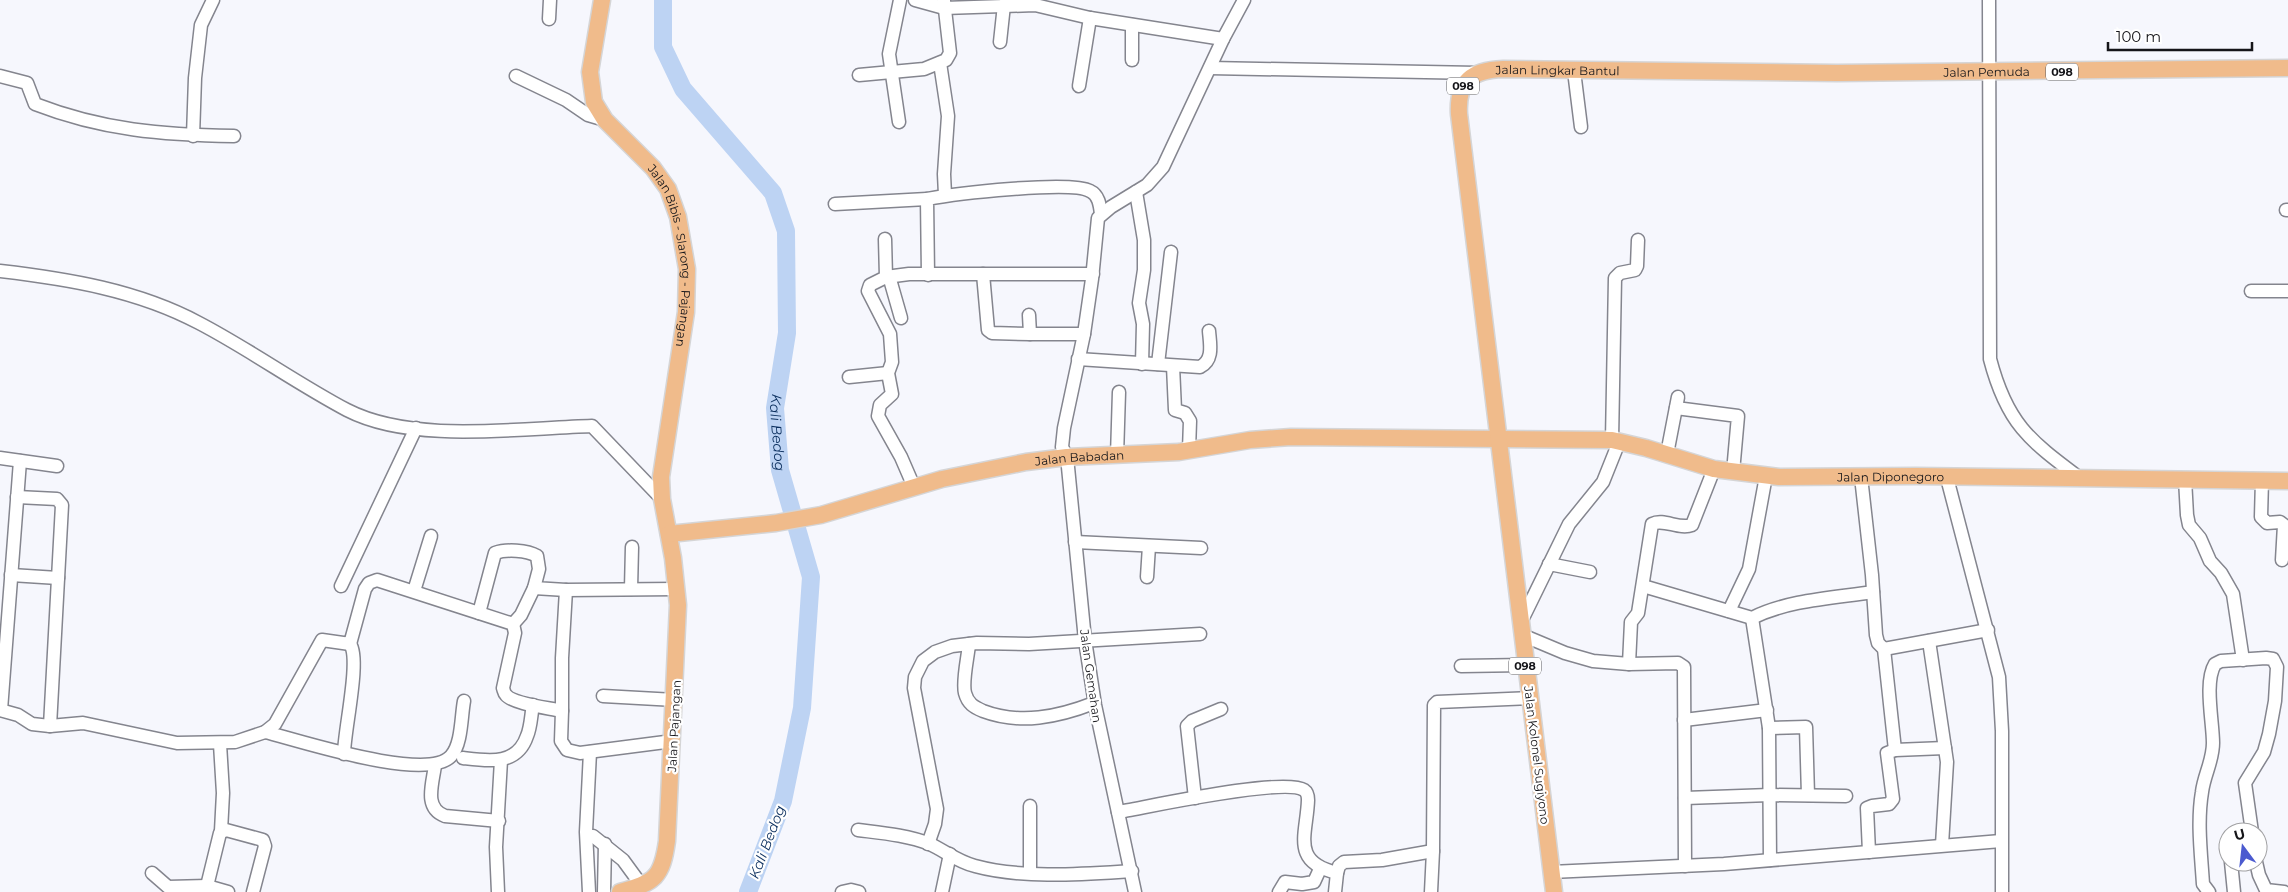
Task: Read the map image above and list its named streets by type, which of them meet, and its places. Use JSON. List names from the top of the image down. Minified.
{"streets":{"main road":["Jalan Lingkar Bantul","098","Jalan Pemuda","Jalan Bibis - Slarong - Pajangan","Jalan Babadan","Jalan Diponegoro","Jalan Pajangan","Jalan Kolonel Sugiyono"],"street":["Jalan Gemahan"]},"crossings":[["Jalan Lingkar Bantul","098"],["Jalan Lingkar Bantul","Jalan Pemuda"],["098","Jalan Babadan"],["098","Jalan Diponegoro"],["098","Jalan Kolonel Sugiyono"],["Jalan Bibis - Slarong - Pajangan","Jalan Babadan"],["Jalan Bibis - Slarong - Pajangan","Jalan Pajangan"],["Jalan Babadan","Jalan Diponegoro"],["Jalan Babadan","Jalan Gemahan"],["Jalan Babadan","Jalan Pajangan"],["Jalan Babadan","Jalan Kolonel Sugiyono"],["Jalan Diponegoro","Jalan Kolonel Sugiyono"]],"water":["Kali Bedog"],"scale_bar":"100 m","north":"top"}
